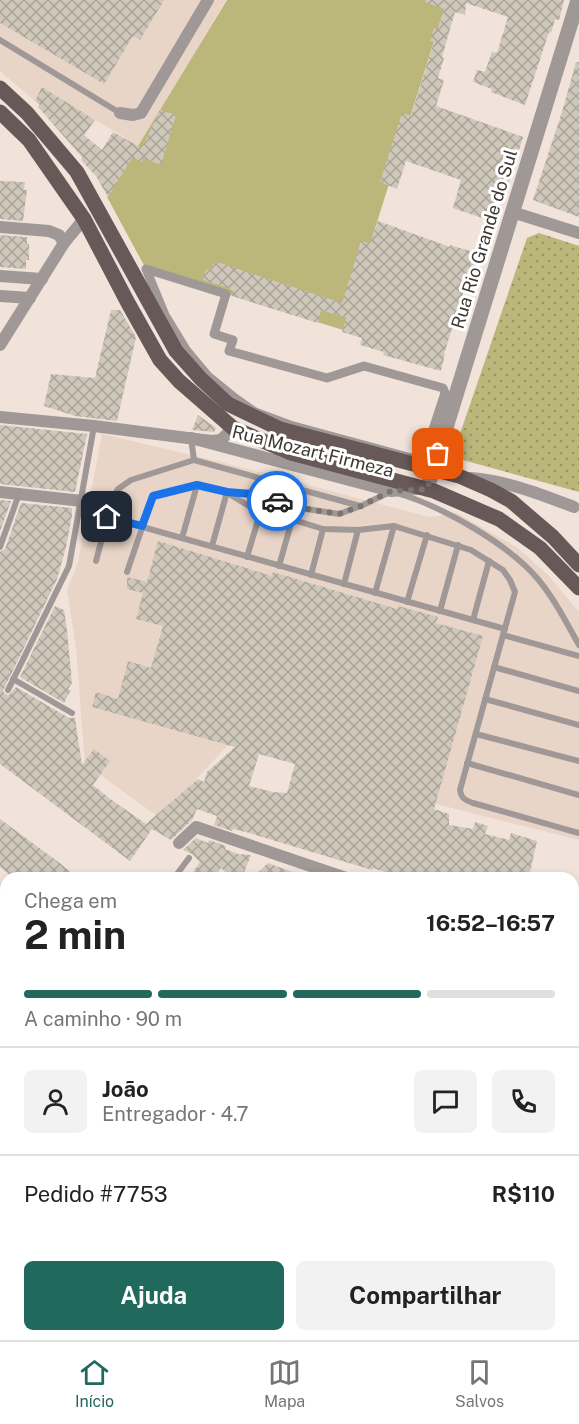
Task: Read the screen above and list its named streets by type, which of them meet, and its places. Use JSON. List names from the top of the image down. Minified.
{"streets":{"street":["Rua Rio Grande do Sul","Rua Mozart Firmeza"]},"crossings":[["Rua Rio Grande do Sul","Rua Mozart Firmeza"]],"page":{"heading":["2 min","Chega em","16:52–16:57"],"panel":["João","Entregador · 4.7","Pedido #7753","R$110"],"bar":"A caminho · 90 m","buttons":["Ajuda","Compartilhar"],"tabs":["Início","Mapa","Salvos"]}}
